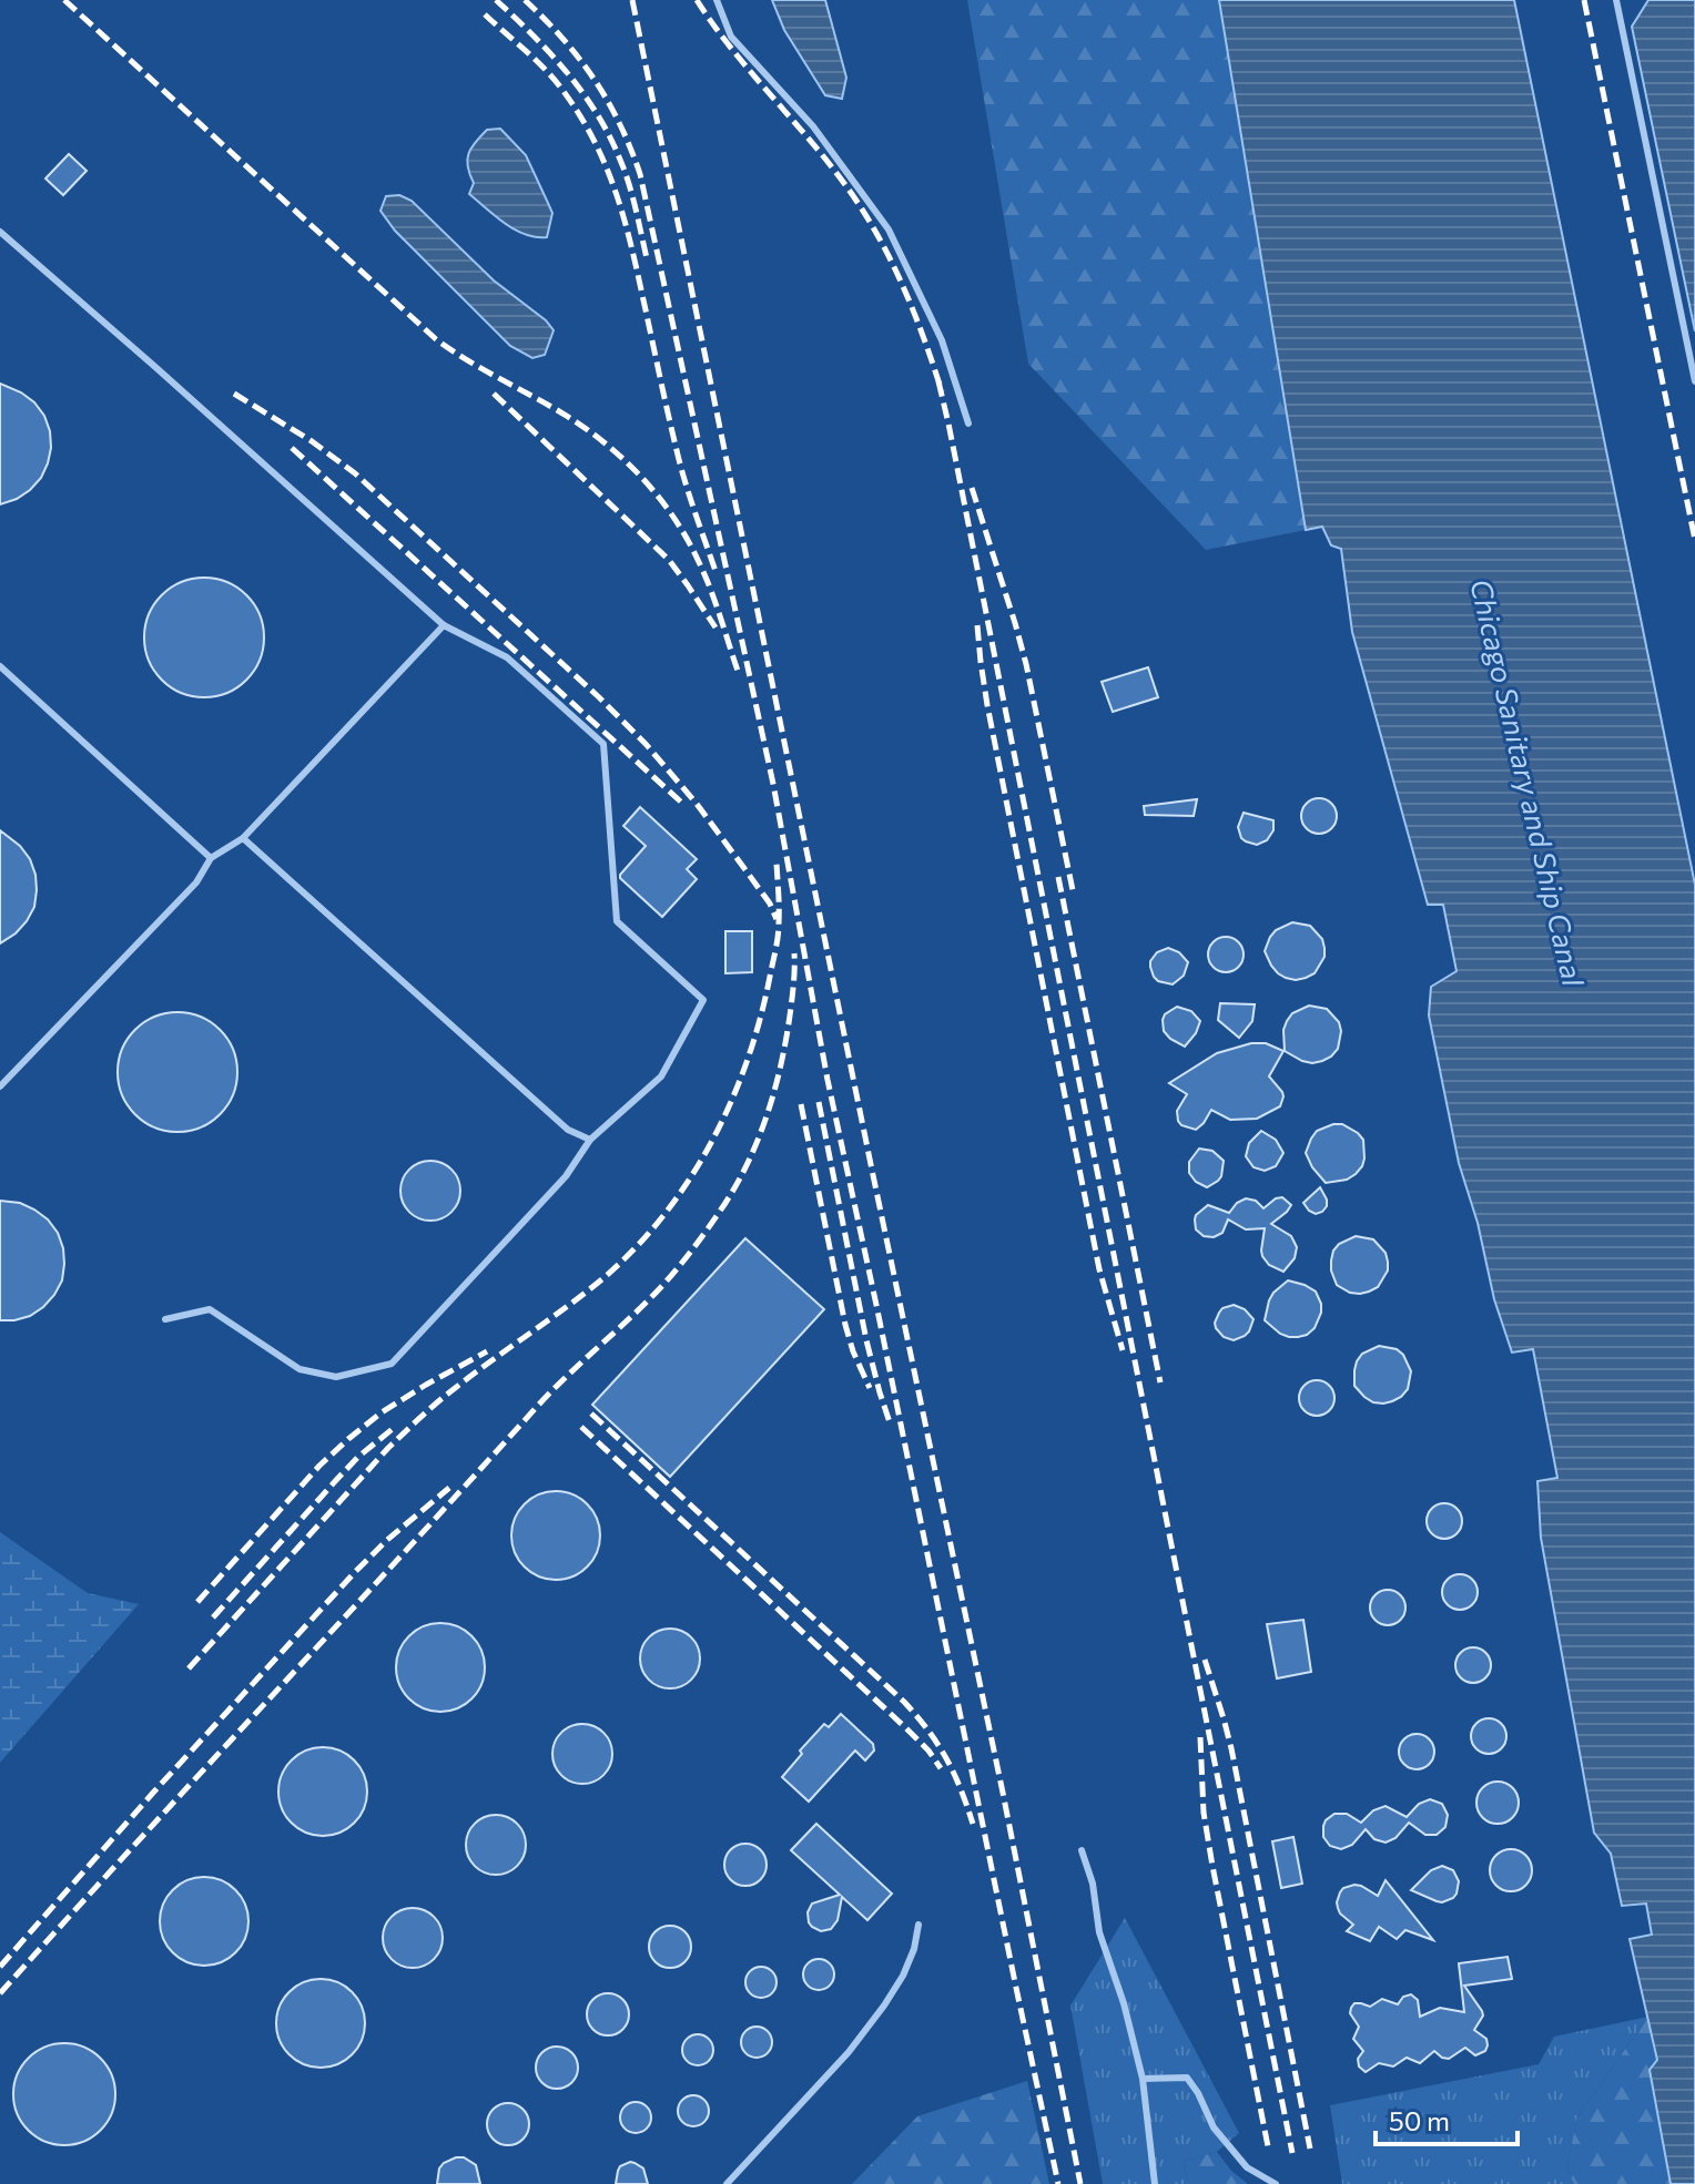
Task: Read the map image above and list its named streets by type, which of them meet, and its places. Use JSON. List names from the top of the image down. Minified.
{"water":["Chicago Sanitary and Ship Canal"],"scale_bar":"50 m"}
